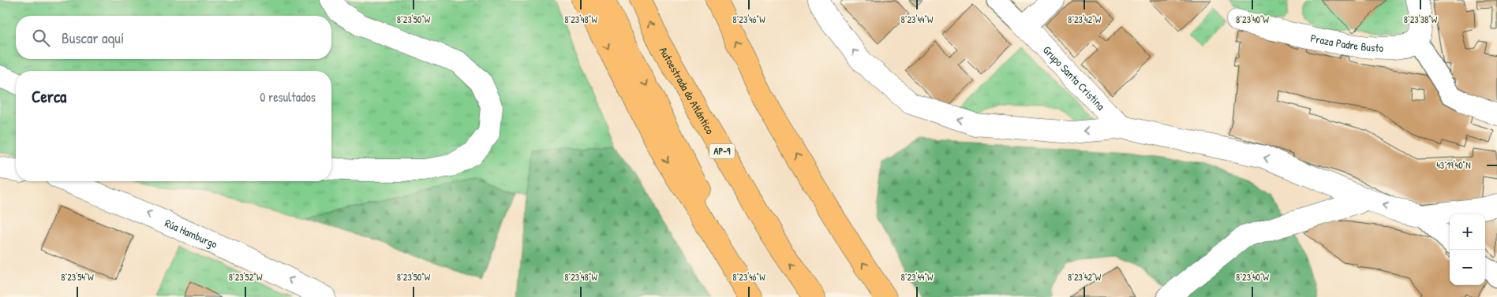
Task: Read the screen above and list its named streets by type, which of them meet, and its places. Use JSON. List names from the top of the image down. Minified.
{"streets":{"highway":["Autoestrada do Atlántico","AP-9"],"street":["Praza Padre Busto","Grupo Santa Cristina","Rúa Hamburgo"]},"one_way":["Rúa Hamburgo"],"page":{"search":"Buscar aquí","heading":["Cerca","0 resultados"],"map_buttons":["+","−"]},"coordinates":["8°23'50\"W","8°23'48\"W","8°23'46\"W","8°23'44\"W","8°23'42\"W","8°23'40\"W","8°23'38\"W","43°19'40\"N","8°23'54\"W","8°23'52\"W"]}
